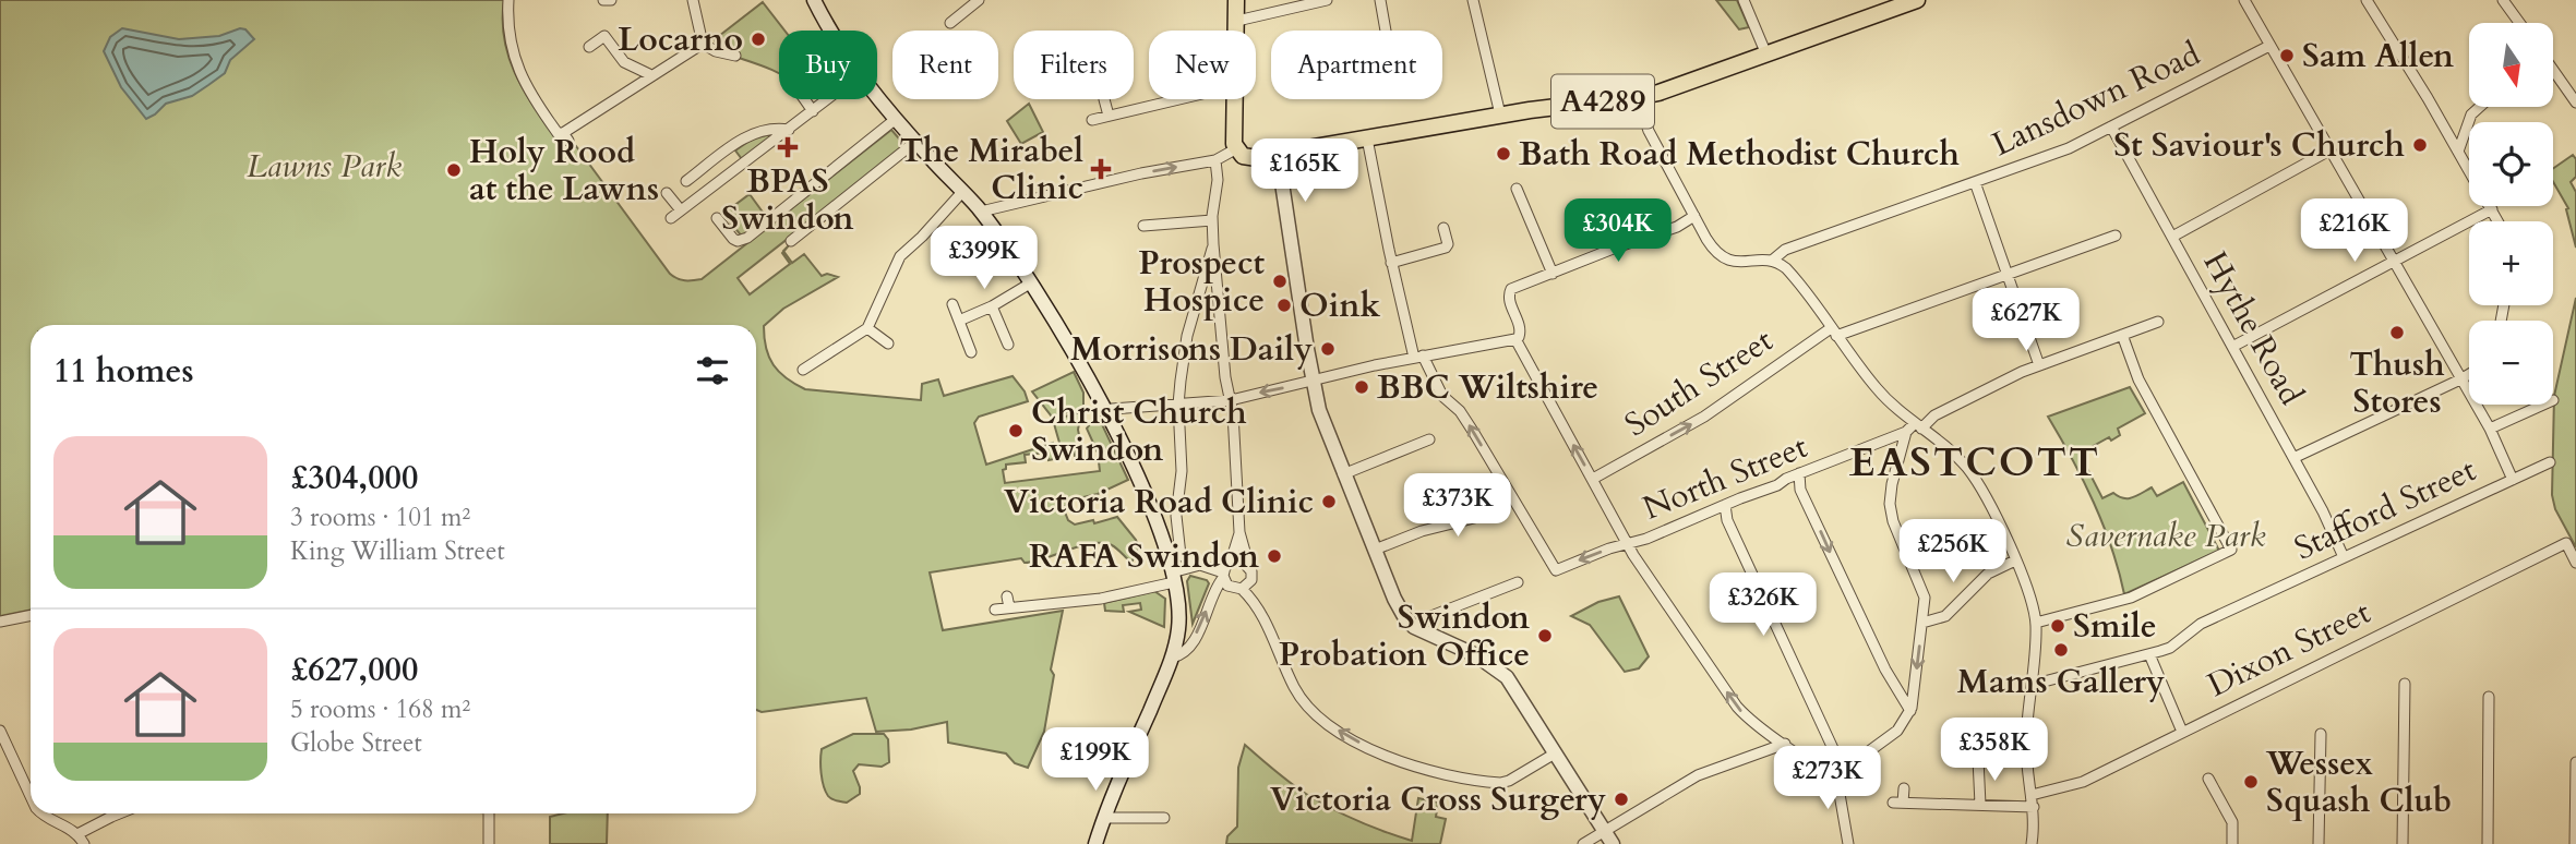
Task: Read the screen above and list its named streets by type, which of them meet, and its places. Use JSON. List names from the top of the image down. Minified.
{"streets":{"main road":["A4289"],"street":["Lansdown Road","Hythe Road","South Street","North Street","Stafford Street","Dixon Street"]},"crossings":[["Lansdown Road","Hythe Road"],["Hythe Road","Stafford Street"]],"one_way":["South Street"],"districts":["EASTCOTT"],"parks":["Lawns Park","Savernake Park"],"places":{"other":["Locarno","Sam Allen","St Saviour's Church","Bath Road Methodist Church","Holy Rood at the Lawns","Prospect Hospice","Oink","Thush Stores","Morrisons Daily","BBC Wiltshire","Christ Church Swindon","Victoria Road Clinic","RAFA Swindon","Smile","Swindon Probation Office","Mams Gallery","Wessex Squash Club","Victoria Cross Surgery"],"health":["BPAS Swindon","The Mirabel Clinic"]},"north":"bottom","page":{"map_buttons":["+","−"],"chip":["Buy","Rent","Filters","New","Apartment"],"price":["£165K","£304K","£216K","£399K","£627K","£373K","£256K","£326K","£358K","£199K","£273K"],"heading":"11 homes","list":[{"name":"£304,000","note":"3 rooms · 101 m² · King William Street"},{"name":"£627,000","note":"5 rooms · 168 m² · Globe Street"}]}}
